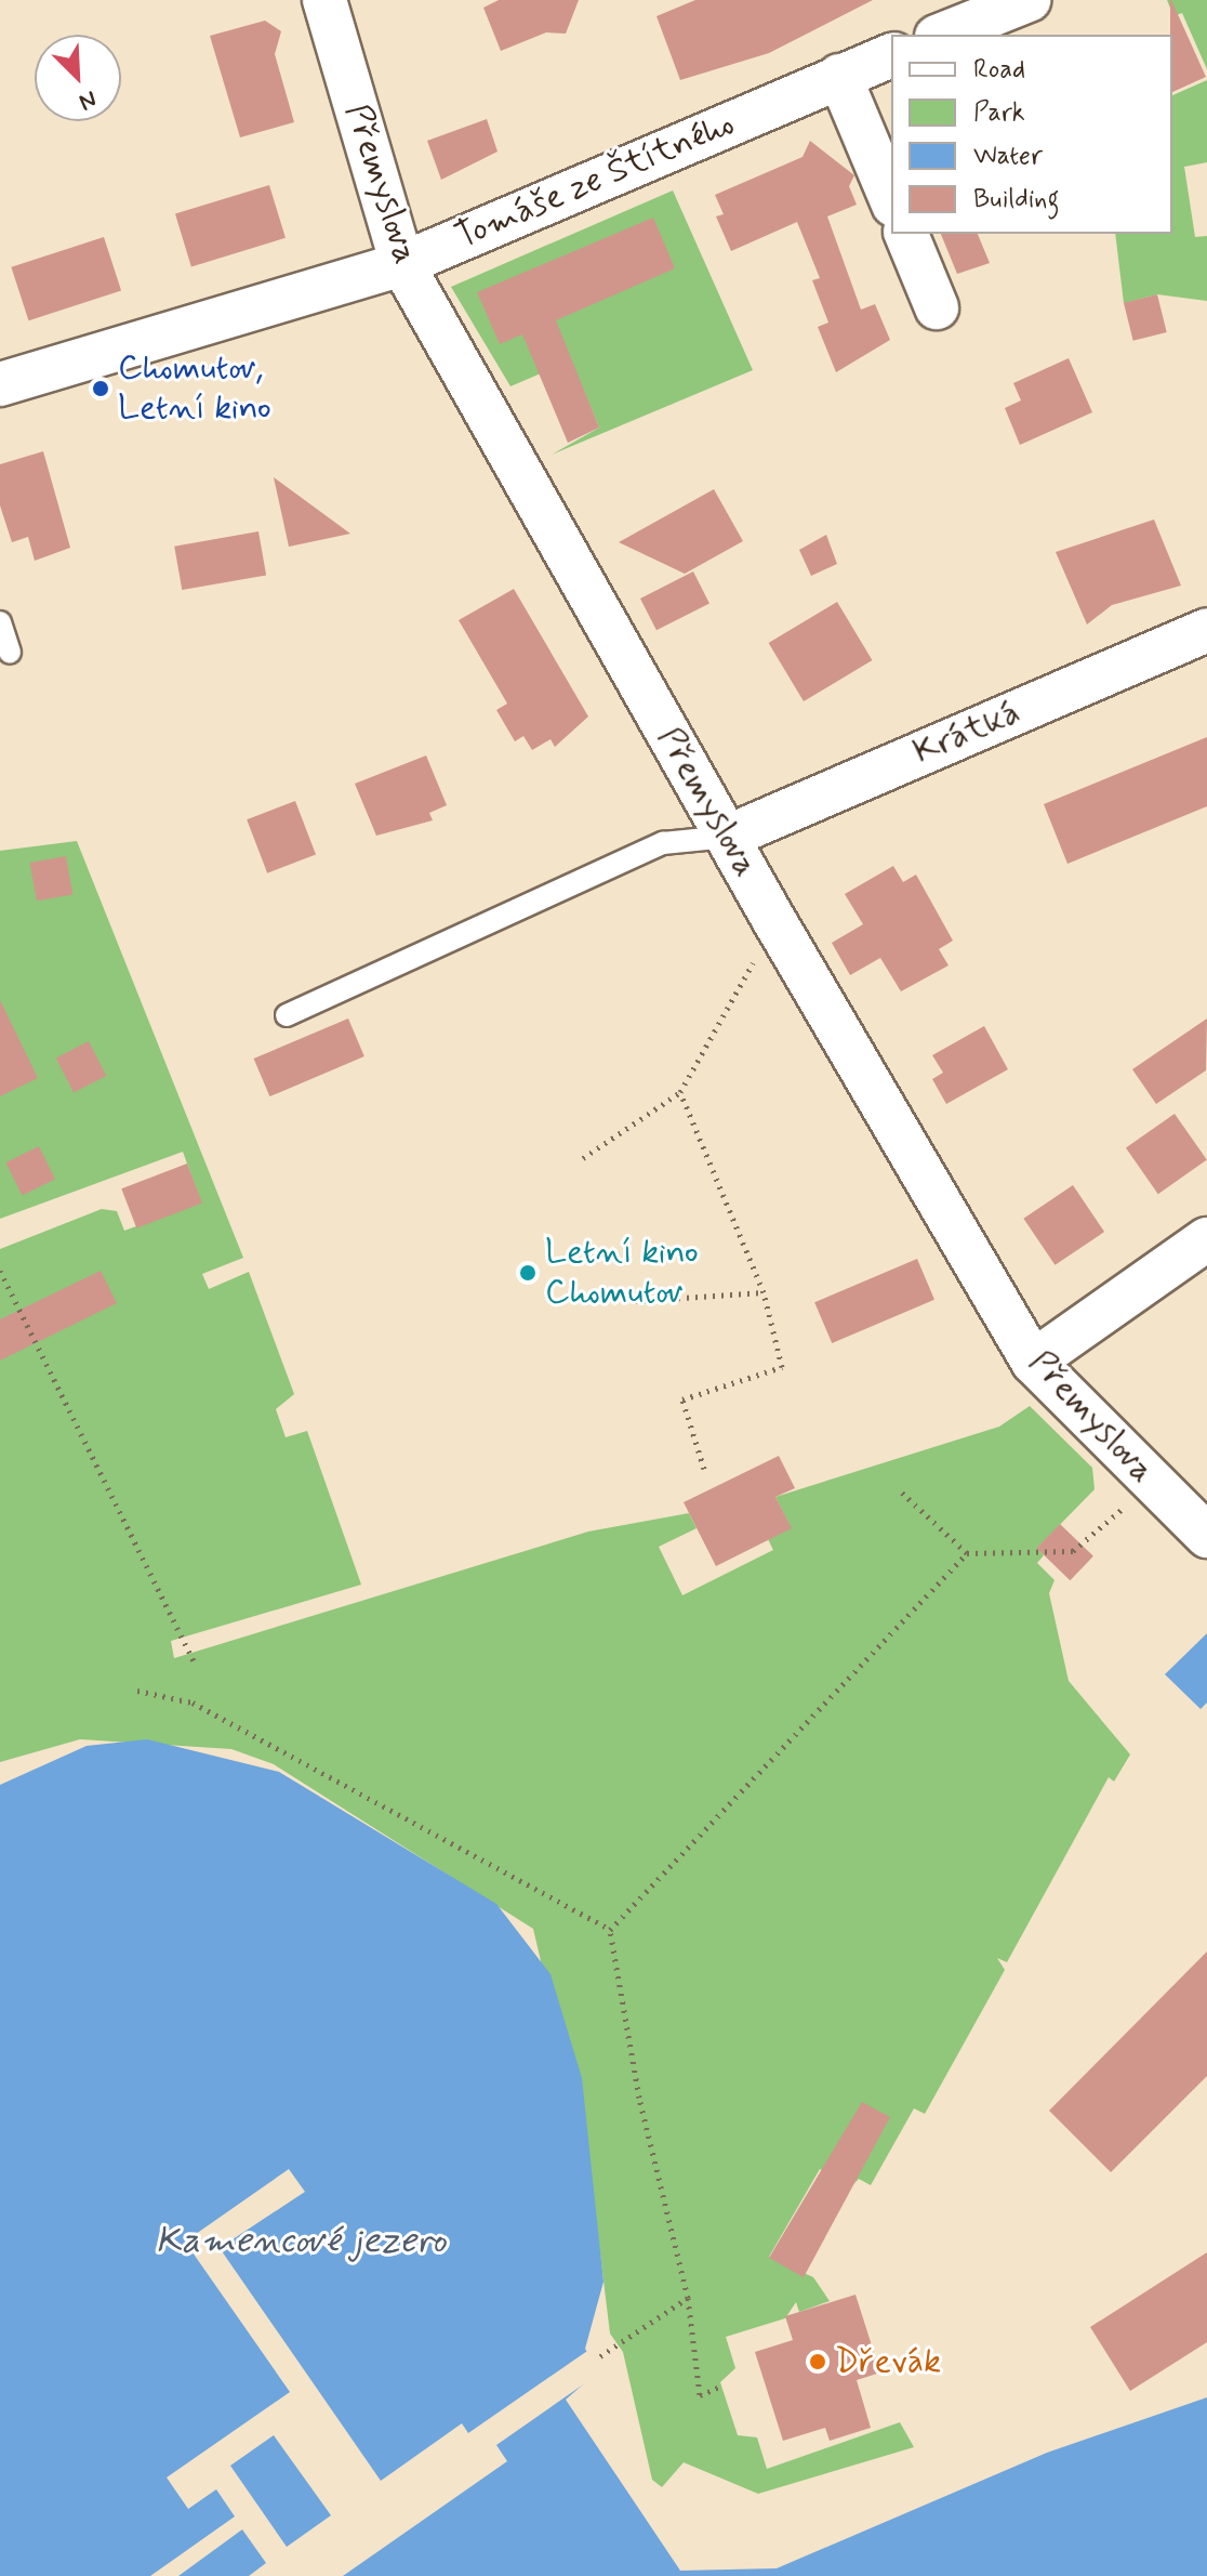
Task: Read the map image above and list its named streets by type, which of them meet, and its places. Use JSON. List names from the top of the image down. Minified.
{"streets":{"street":["Tomáše ze Štítného","Přemyslova","Krátká"]},"crossings":[["Tomáše ze Štítného","Přemyslova"],["Přemyslova","Krátká"]],"water":["Kamencové jezero"],"places":["Chomutov, Letní kino","Letní kino Chomutov","Dřevák"],"legend":["Road","Park","Water","Building"],"north":"bottom right"}
